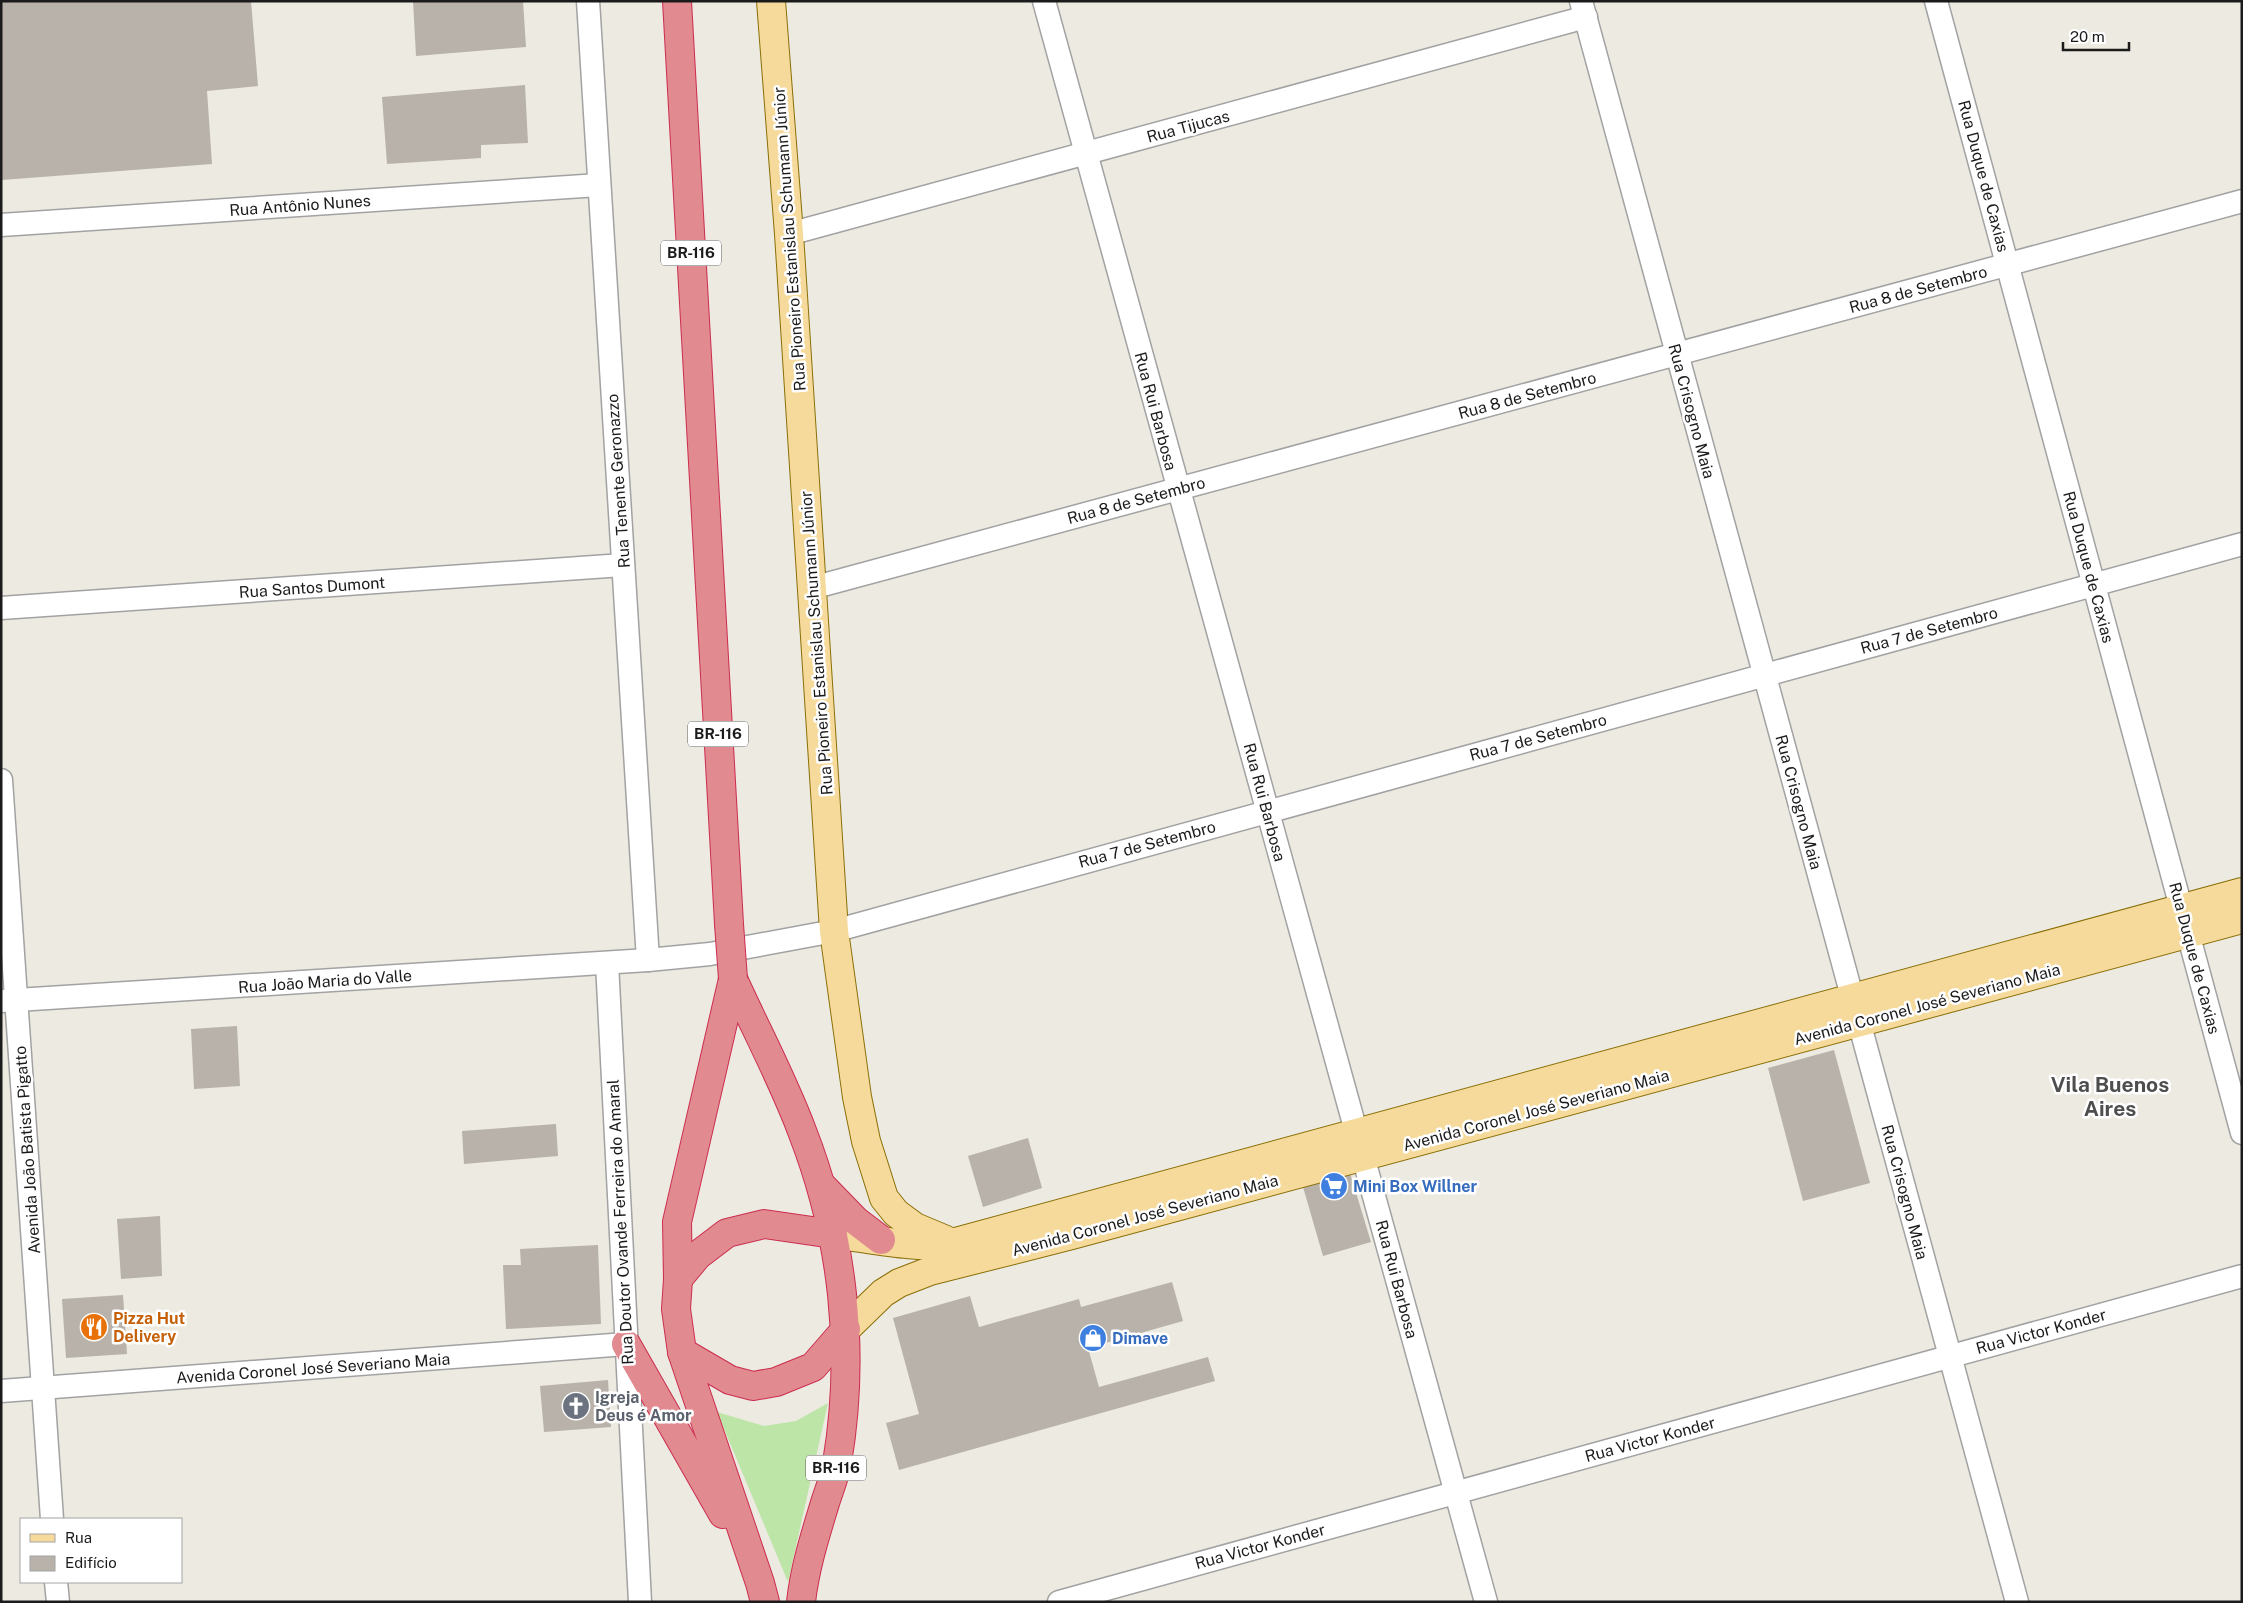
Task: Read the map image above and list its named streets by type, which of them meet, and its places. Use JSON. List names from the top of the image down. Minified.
{"streets":{"highway":["BR-116"],"main road":["Rua Pioneiro Estanislau Schumann Júnior","Avenida Coronel José Severiano Maia"],"street":["Rua Tijucas","Rua Duque de Caxias","Rua Antônio Nunes","Rua 8 de Setembro","Rua Rui Barbosa","Rua Crisogno Maia","Rua Tenente Geronazzo","Rua Santos Dumont","Rua 7 de Setembro","Rua João Maria do Valle","Avenida João Batista Pigatto","Rua Doutor Ovande Ferreira do Amaral","Rua Victor Konder"]},"crossings":[["Rua Tijucas","Rua Pioneiro Estanislau Schumann Júnior"],["Rua Tijucas","Rua Rui Barbosa"],["Rua Tijucas","Rua Crisogno Maia"],["Rua Duque de Caxias","Rua 8 de Setembro"],["Rua Duque de Caxias","Rua 7 de Setembro"],["Rua Duque de Caxias","Avenida Coronel José Severiano Maia"],["Rua Antônio Nunes","Rua Tenente Geronazzo"],["Rua Pioneiro Estanislau Schumann Júnior","Rua 8 de Setembro"],["Rua Pioneiro Estanislau Schumann Júnior","Rua 7 de Setembro"],["Rua Pioneiro Estanislau Schumann Júnior","Avenida Coronel José Severiano Maia"],["BR-116","Avenida Coronel José Severiano Maia"],["Rua 8 de Setembro","Rua Rui Barbosa"],["Rua 8 de Setembro","Rua Crisogno Maia"],["Rua Rui Barbosa","Rua 7 de Setembro"],["Rua Rui Barbosa","Avenida Coronel José Severiano Maia"],["Rua Rui Barbosa","Rua Victor Konder"],["Rua Crisogno Maia","Rua 7 de Setembro"],["Rua Crisogno Maia","Avenida Coronel José Severiano Maia"],["Rua Crisogno Maia","Rua Victor Konder"],["Rua Tenente Geronazzo","Rua Santos Dumont"],["Rua Tenente Geronazzo","Rua 7 de Setembro"],["Rua Tenente Geronazzo","Rua João Maria do Valle"],["Rua 7 de Setembro","Rua João Maria do Valle"],["Rua João Maria do Valle","Avenida João Batista Pigatto"],["Rua João Maria do Valle","Rua Doutor Ovande Ferreira do Amaral"],["Avenida Coronel José Severiano Maia","Avenida João Batista Pigatto"],["Avenida Coronel José Severiano Maia","Rua Doutor Ovande Ferreira do Amaral"]],"districts":["Vila Buenos Aires"],"places":{"supermarket":["Mini Box Willner"],"restaurant":["Pizza Hut Delivery"],"shop":["Dimave"],"church":["Igreja Deus é Amor"]},"legend":["Rua","Edifício"],"scale_bar":"20 m"}
